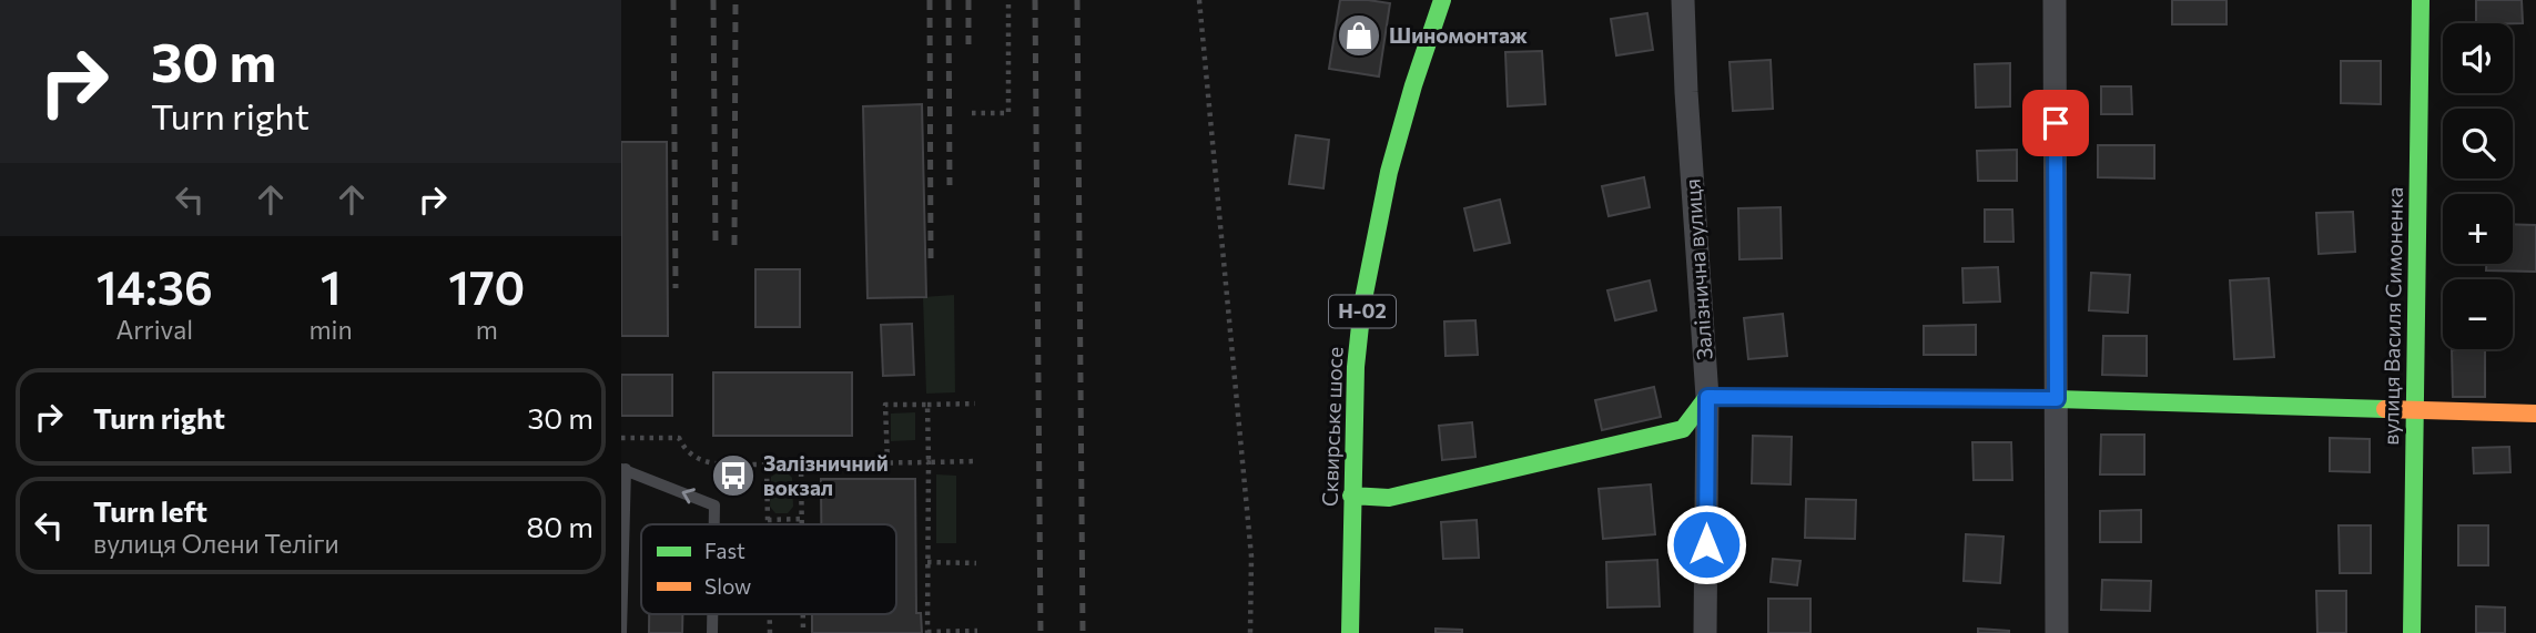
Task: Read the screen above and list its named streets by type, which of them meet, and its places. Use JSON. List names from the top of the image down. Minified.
{"streets":{"street":["Залізнична вулиця","Н-02","вулиця Василя Симоненка","Сквирське шосе"]},"places":{"shop":["Шиномонтаж"],"bus stop":["Залізничний вокзал"]},"legend":["Fast","Slow"],"page":{"turn":["30 m","Turn right"],"map_buttons":["+","−"],"eta":["14:36","Arrival","1","min","170","m"],"list":[{"name":"Turn right","value":"30 m"},{"name":"Turn left","note":"вулиця Олени Теліги","value":"80 m"}]}}
